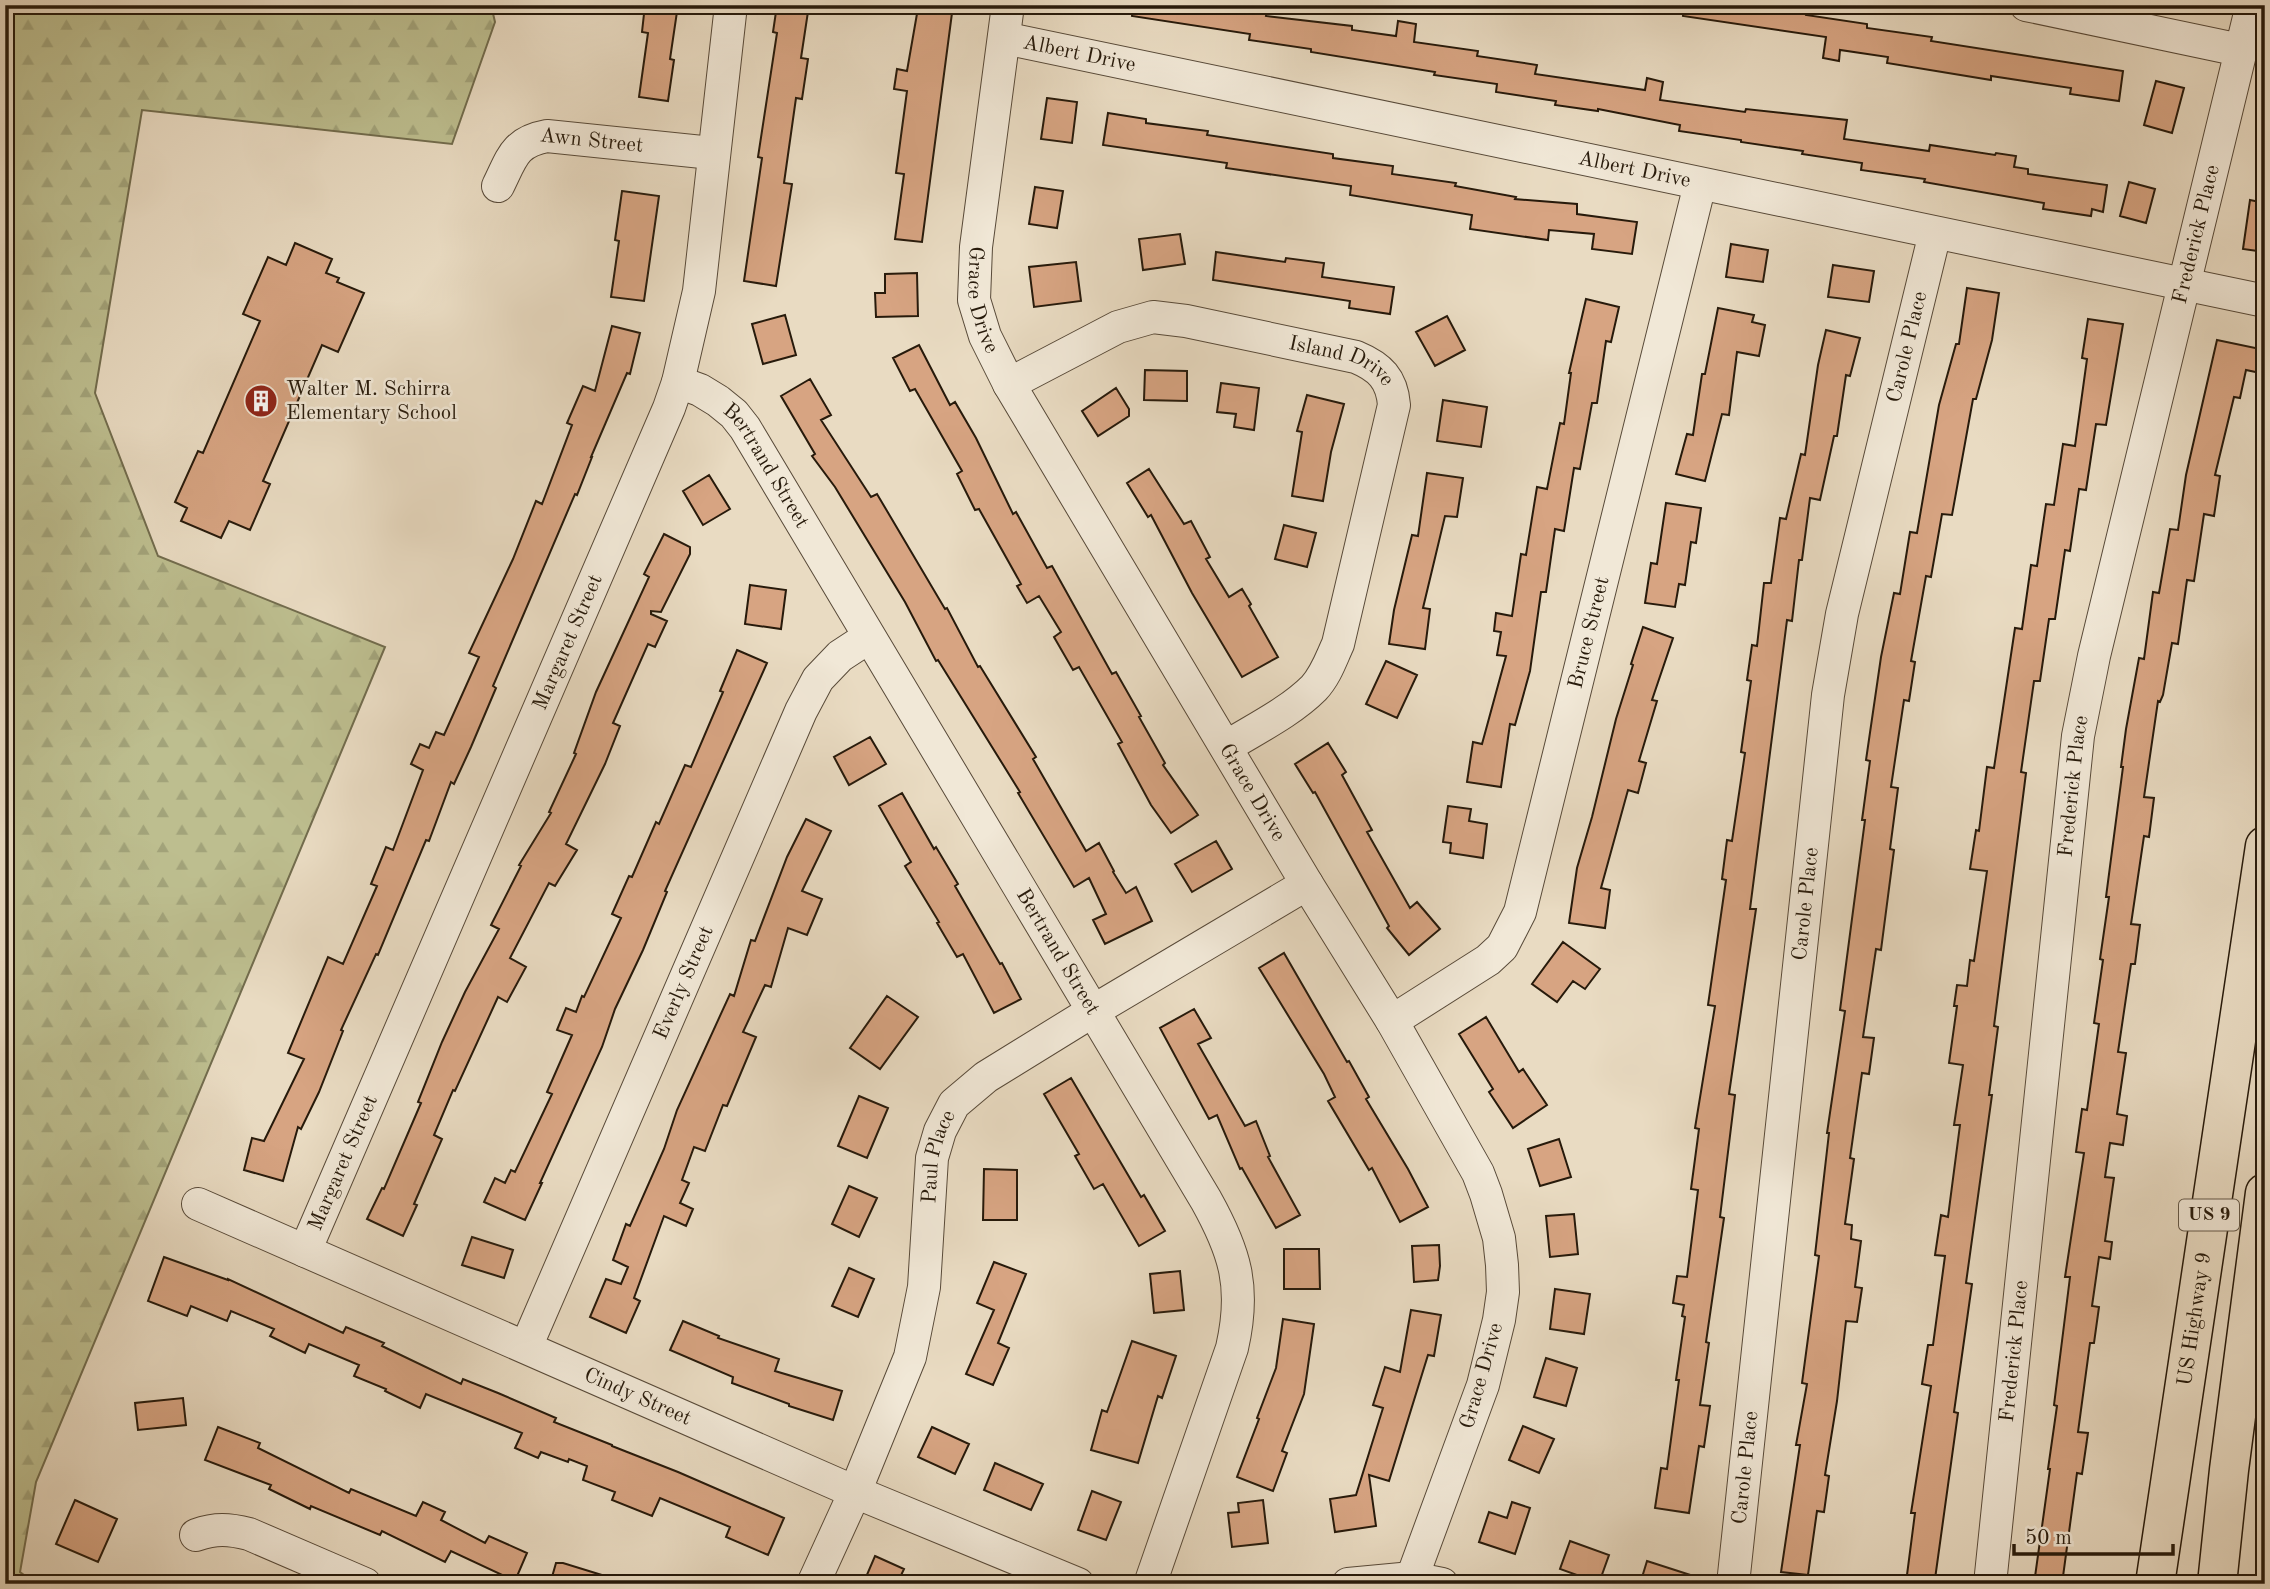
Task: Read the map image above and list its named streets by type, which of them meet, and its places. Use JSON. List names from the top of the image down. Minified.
{"streets":{"highway":["US 9","US Highway 9"],"street":["Albert Drive","Awn Street","Frederick Place","Grace Drive","Carole Place","Island Drive","Bertrand Street","Bruce Street","Margaret Street","Everly Street","Paul Place","Cindy Street"]},"crossings":[["Albert Drive","Frederick Place"],["Albert Drive","Grace Drive"],["Albert Drive","Carole Place"],["Albert Drive","Bruce Street"],["Awn Street","Margaret Street"],["Grace Drive","Island Drive"],["Grace Drive","Bruce Street"],["Grace Drive","Paul Place"],["Bertrand Street","Margaret Street"],["Bertrand Street","Everly Street"],["Bertrand Street","Paul Place"],["Margaret Street","Cindy Street"],["Everly Street","Cindy Street"],["Paul Place","Cindy Street"]],"places":{"building":["Walter M. Schirra Elementary School"]},"scale_bar":"50 m"}
